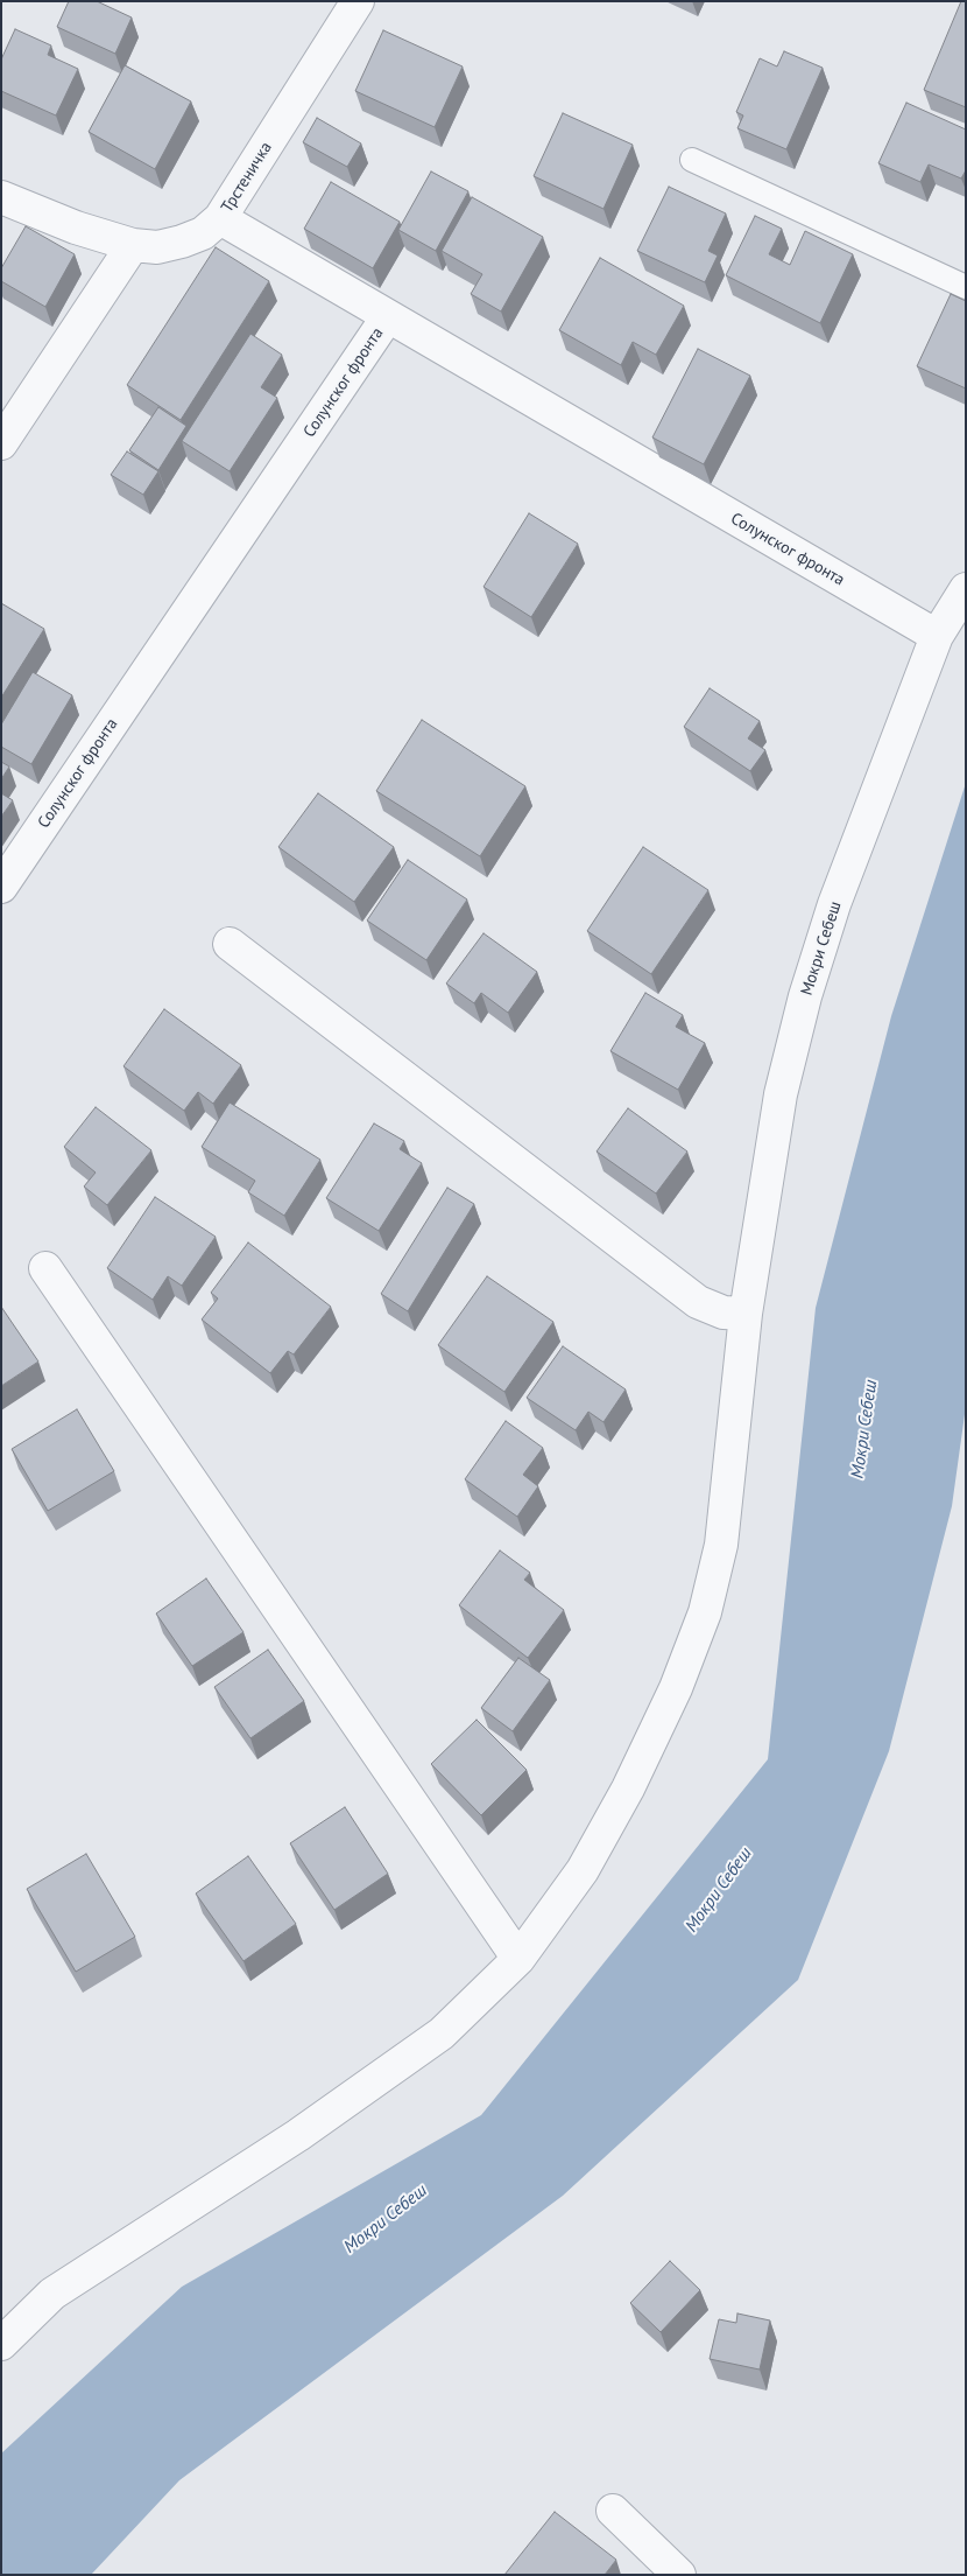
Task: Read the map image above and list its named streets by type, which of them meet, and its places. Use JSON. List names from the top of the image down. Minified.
{"streets":{"street":["Трстеничка","Солунског фронта","Мокри Себеш"]},"crossings":[["Солунског фронта","Мокри Себеш"]],"water":["Мокри Себеш"]}
